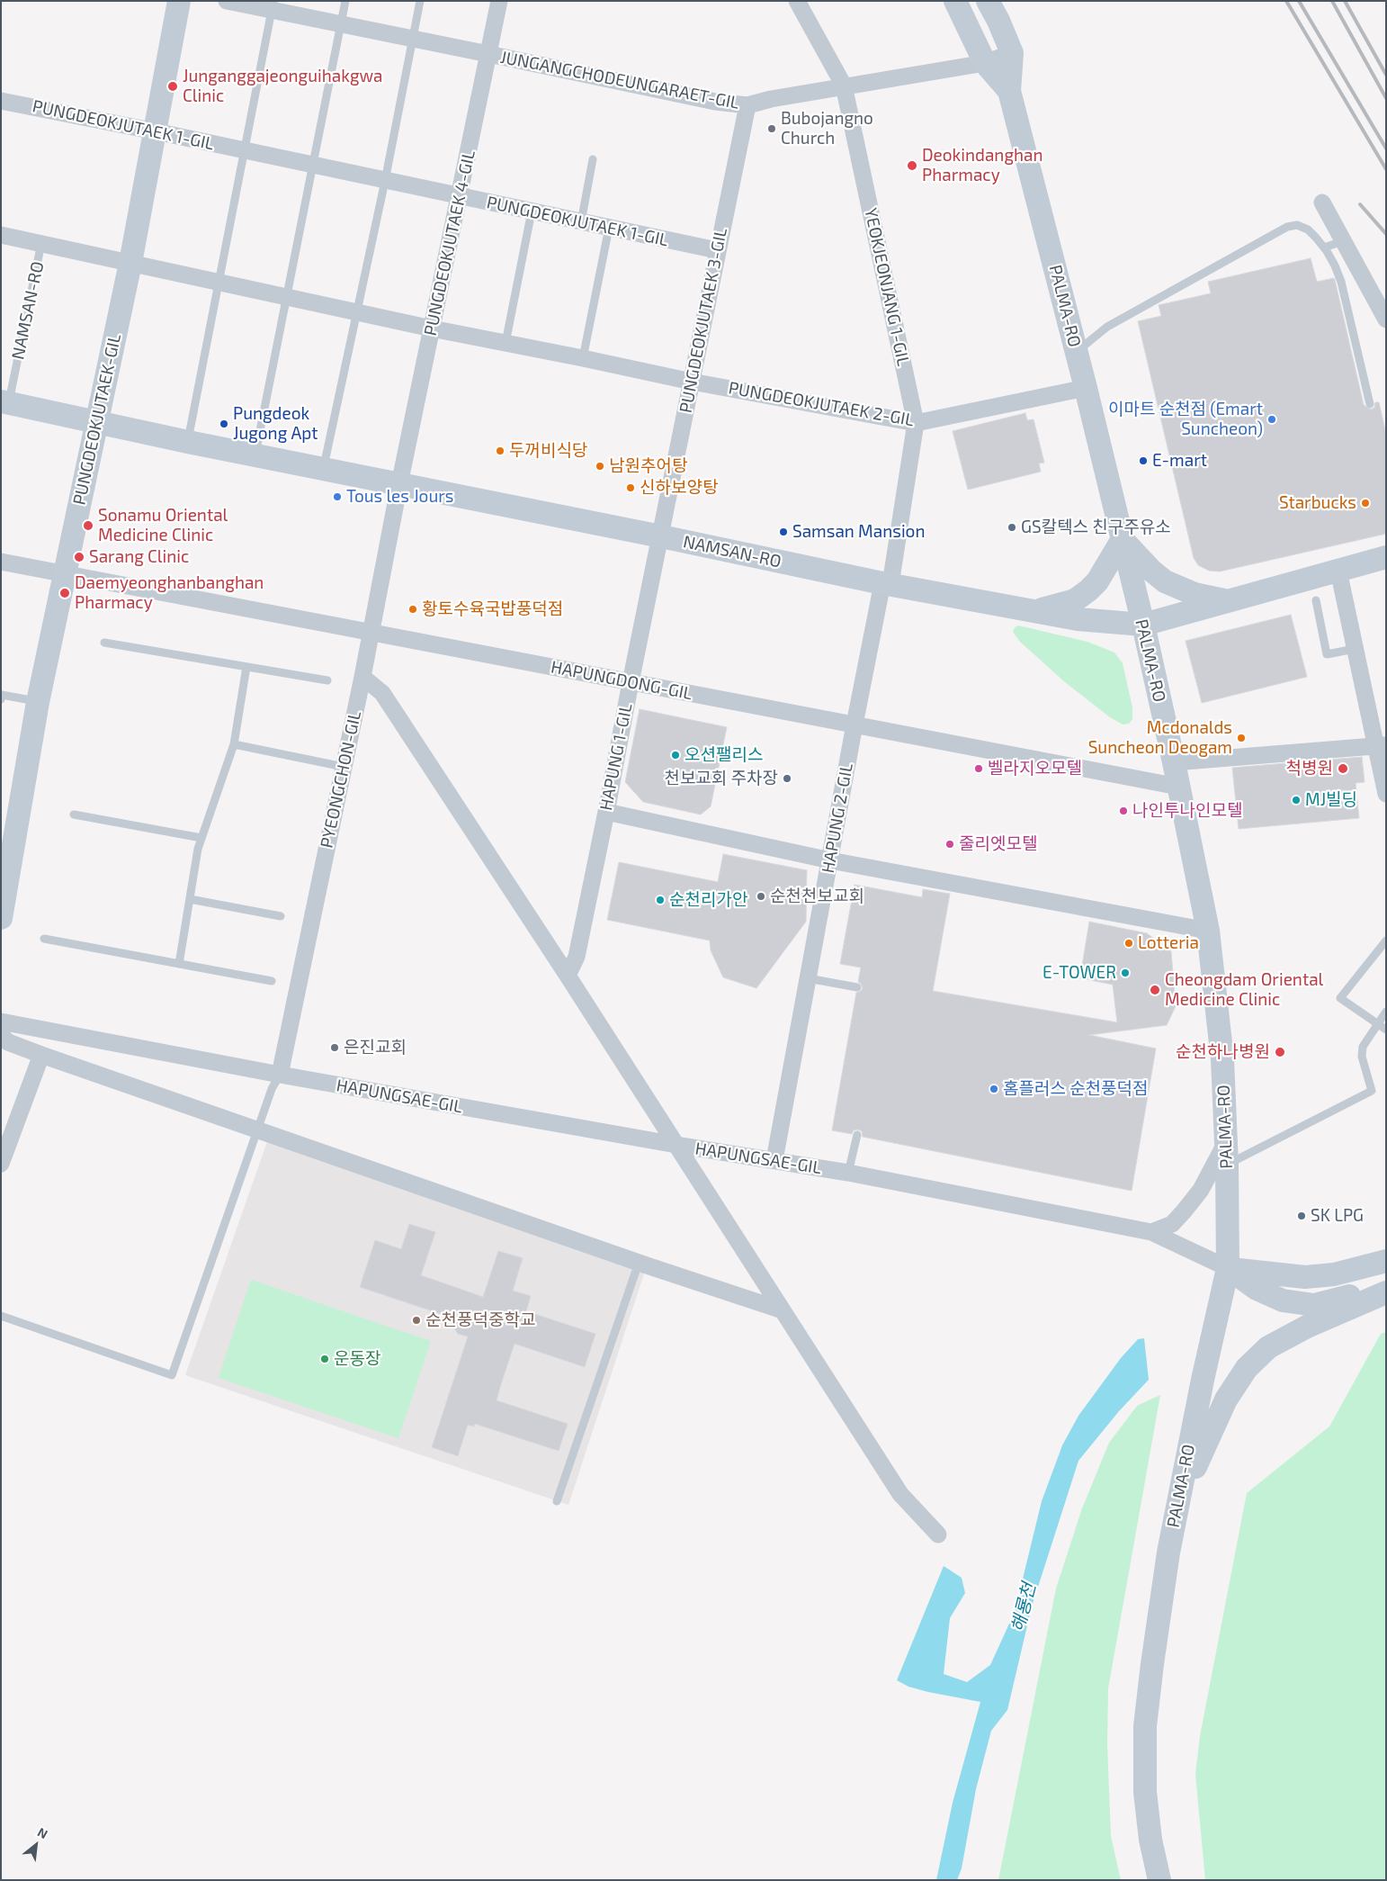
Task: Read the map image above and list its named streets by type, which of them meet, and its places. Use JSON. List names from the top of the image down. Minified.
{"streets":{"main road":["PALMA-RO","NAMSAN-RO","PUNGDEOKJUTAEK-GIL"],"street":["JUNGANGCHODEUNGARAET-GIL","PUNGDEOKJUTAEK 1-GIL","PUNGDEOKJUTAEK 4-GIL","YEOKJEONJANG 1-GIL","PUNGDEOKJUTAEK 3-GIL","PUNGDEOKJUTAEK 2-GIL","HAPUNGDONG-GIL","HAPUNG 1-GIL","PYEONGCHON-GIL","HAPUNG 2-GIL","HAPUNGSAE-GIL"]},"crossings":[["JUNGANGCHODEUNGARAET-GIL","PUNGDEOKJUTAEK 4-GIL"],["JUNGANGCHODEUNGARAET-GIL","YEOKJEONJANG 1-GIL"],["JUNGANGCHODEUNGARAET-GIL","PALMA-RO"],["JUNGANGCHODEUNGARAET-GIL","PUNGDEOKJUTAEK 3-GIL"],["PUNGDEOKJUTAEK 1-GIL","PUNGDEOKJUTAEK 4-GIL"],["PUNGDEOKJUTAEK 1-GIL","PUNGDEOKJUTAEK 3-GIL"],["PUNGDEOKJUTAEK 1-GIL","PUNGDEOKJUTAEK-GIL"],["PUNGDEOKJUTAEK 4-GIL","NAMSAN-RO"],["PUNGDEOKJUTAEK 4-GIL","PUNGDEOKJUTAEK 2-GIL"],["PUNGDEOKJUTAEK 4-GIL","PYEONGCHON-GIL"],["YEOKJEONJANG 1-GIL","NAMSAN-RO"],["YEOKJEONJANG 1-GIL","PUNGDEOKJUTAEK 2-GIL"],["YEOKJEONJANG 1-GIL","HAPUNG 2-GIL"],["PALMA-RO","NAMSAN-RO"],["PALMA-RO","PUNGDEOKJUTAEK 2-GIL"],["PALMA-RO","HAPUNGDONG-GIL"],["PALMA-RO","HAPUNGSAE-GIL"],["NAMSAN-RO","PUNGDEOKJUTAEK 3-GIL"],["NAMSAN-RO","PUNGDEOKJUTAEK 2-GIL"],["NAMSAN-RO","PUNGDEOKJUTAEK-GIL"],["NAMSAN-RO","HAPUNG 1-GIL"],["NAMSAN-RO","PYEONGCHON-GIL"],["NAMSAN-RO","HAPUNG 2-GIL"],["PUNGDEOKJUTAEK 3-GIL","PUNGDEOKJUTAEK 2-GIL"],["PUNGDEOKJUTAEK 3-GIL","HAPUNG 1-GIL"],["PUNGDEOKJUTAEK 2-GIL","PUNGDEOKJUTAEK-GIL"],["PUNGDEOKJUTAEK-GIL","HAPUNGDONG-GIL"],["HAPUNGDONG-GIL","HAPUNG 1-GIL"],["HAPUNGDONG-GIL","PYEONGCHON-GIL"],["HAPUNGDONG-GIL","HAPUNG 2-GIL"],["PYEONGCHON-GIL","HAPUNGSAE-GIL"],["HAPUNG 2-GIL","HAPUNGSAE-GIL"]],"water":["해룡천"],"places":["Junganggajeonguihakgwa Clinic","Bubojangno Church","Deokindanghan Pharmacy","이마트 순천점 (Emart Suncheon)","Pungdeok Jugong Apt","두꺼비식당","E-mart","남원추어탕","신하보양탕","Tous les Jours","Starbucks","Sonamu Oriental Medicine Clinic","GS칼텍스 친구주유소","Samsan Mansion","Sarang Clinic","Daemyeonghanbanghan Pharmacy","황토수육국밥풍덕점","Mcdonalds Suncheon Deogam","오션팰리스","벨라지오모텔","척병원","천보교회 주차장","MJ빌딩","나인투나인모텔","줄리엣모텔","순천천보교회","순천리가안","Lotteria","E-TOWER","Cheongdam Oriental Medicine Clinic","은진교회","순천하나병원","홈플러스 순천풍덕점","SK LPG","순천풍덕중학교","운동장"],"north":"top right"}
